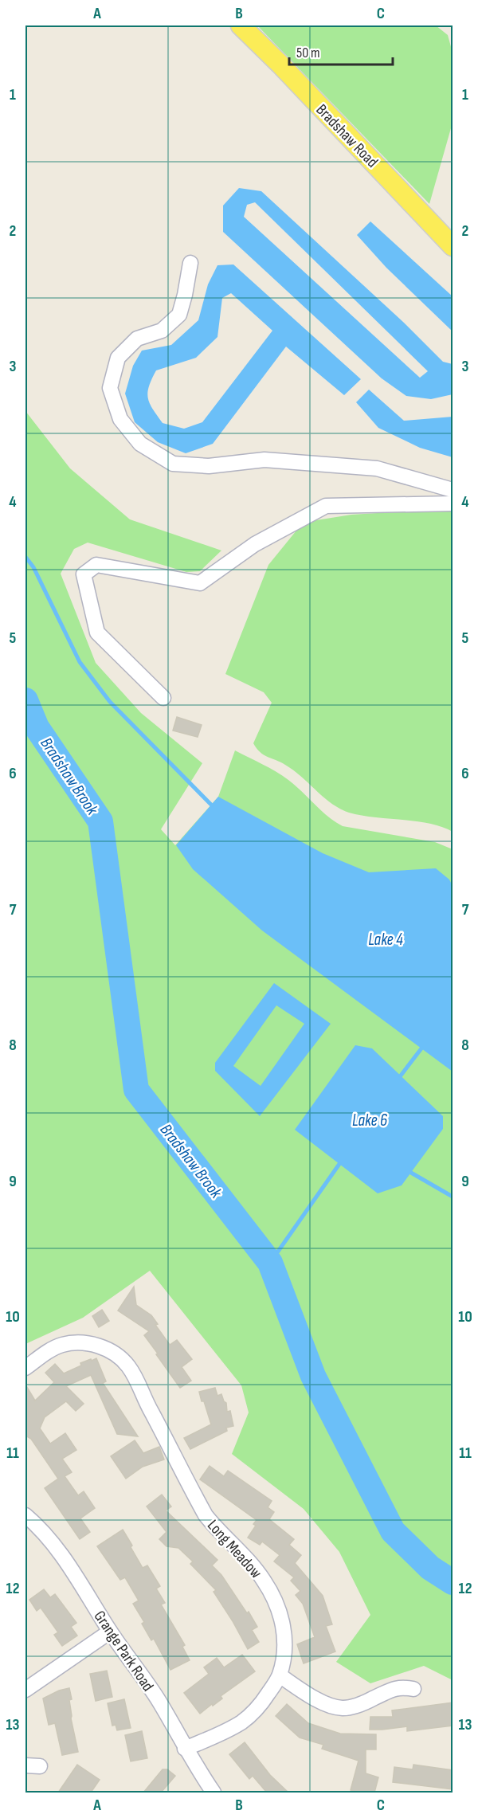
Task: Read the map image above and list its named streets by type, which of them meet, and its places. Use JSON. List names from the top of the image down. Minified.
{"streets":{"main road":["Bradshaw Road"],"street":["Long Meadow","Grange Park Road"]},"crossings":[["Long Meadow","Grange Park Road"]],"water":["Bradshaw Brook","Lake 4","Lake 6"],"scale_bar":"50 m","grid":{"columns":["A","B","C"],"rows":["1","2","3","4","5","6","7","8","9","10","11","12","13"]}}
